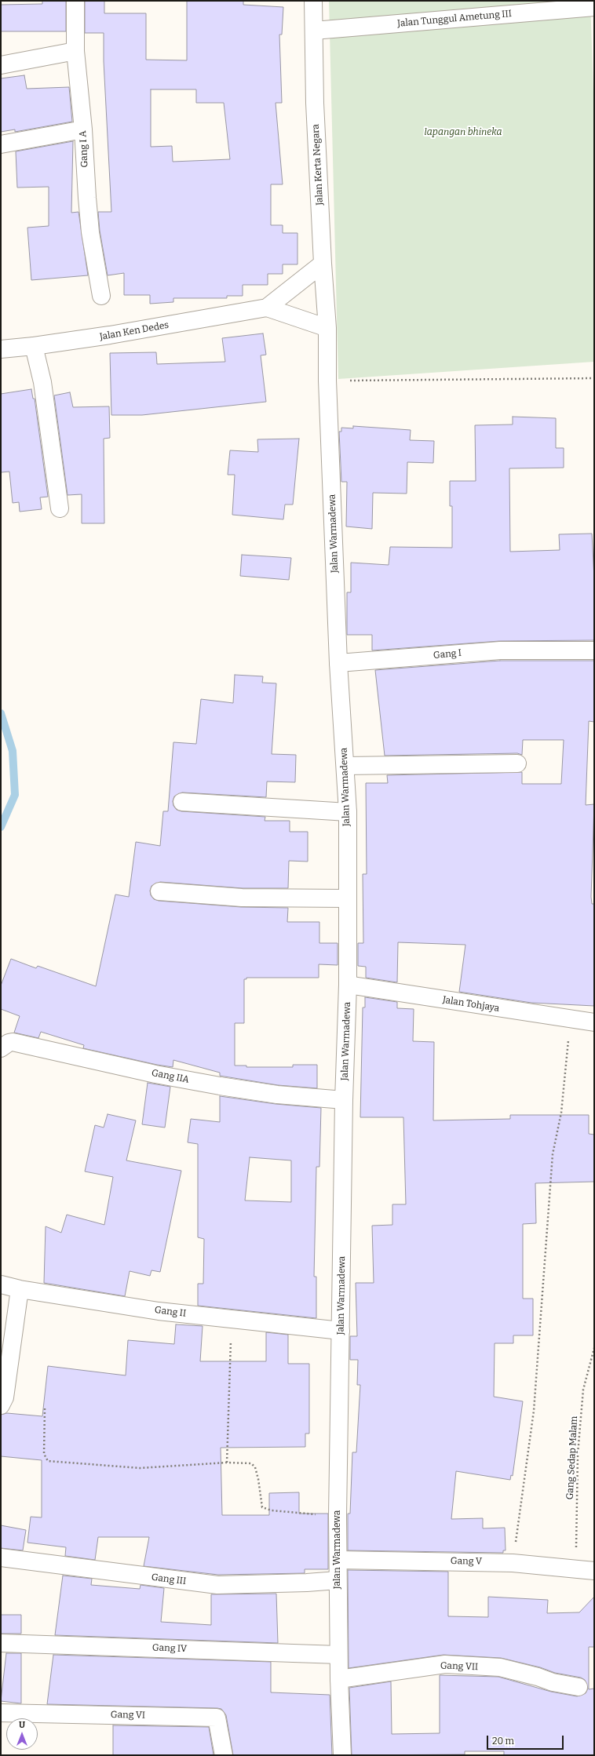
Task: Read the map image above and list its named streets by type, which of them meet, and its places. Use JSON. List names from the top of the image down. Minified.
{"streets":{"street":["Jalan Tunggul Ametung III","Gang I A","Jalan Kerta Negara","Jalan Ken Dedes","Jalan Warmadewa","Gang I","Jalan Tohjaya","Gang IIA","Gang II","Gang V","Gang III","Gang IV","Gang VII","Gang VI"],"path":["Gang Sedap Malam"]},"crossings":[["Jalan Tunggul Ametung III","Jalan Kerta Negara"],["Jalan Kerta Negara","Jalan Ken Dedes"],["Jalan Kerta Negara","Jalan Warmadewa"],["Jalan Ken Dedes","Jalan Warmadewa"],["Jalan Warmadewa","Gang I"],["Jalan Warmadewa","Jalan Tohjaya"],["Jalan Warmadewa","Gang IIA"],["Jalan Warmadewa","Gang II"],["Jalan Warmadewa","Gang V"],["Jalan Warmadewa","Gang III"],["Jalan Warmadewa","Gang IV"],["Jalan Warmadewa","Gang VII"],["Gang Sedap Malam","Gang V"]],"parks":["lapangan bhineka"],"scale_bar":"20 m","north":"top"}
